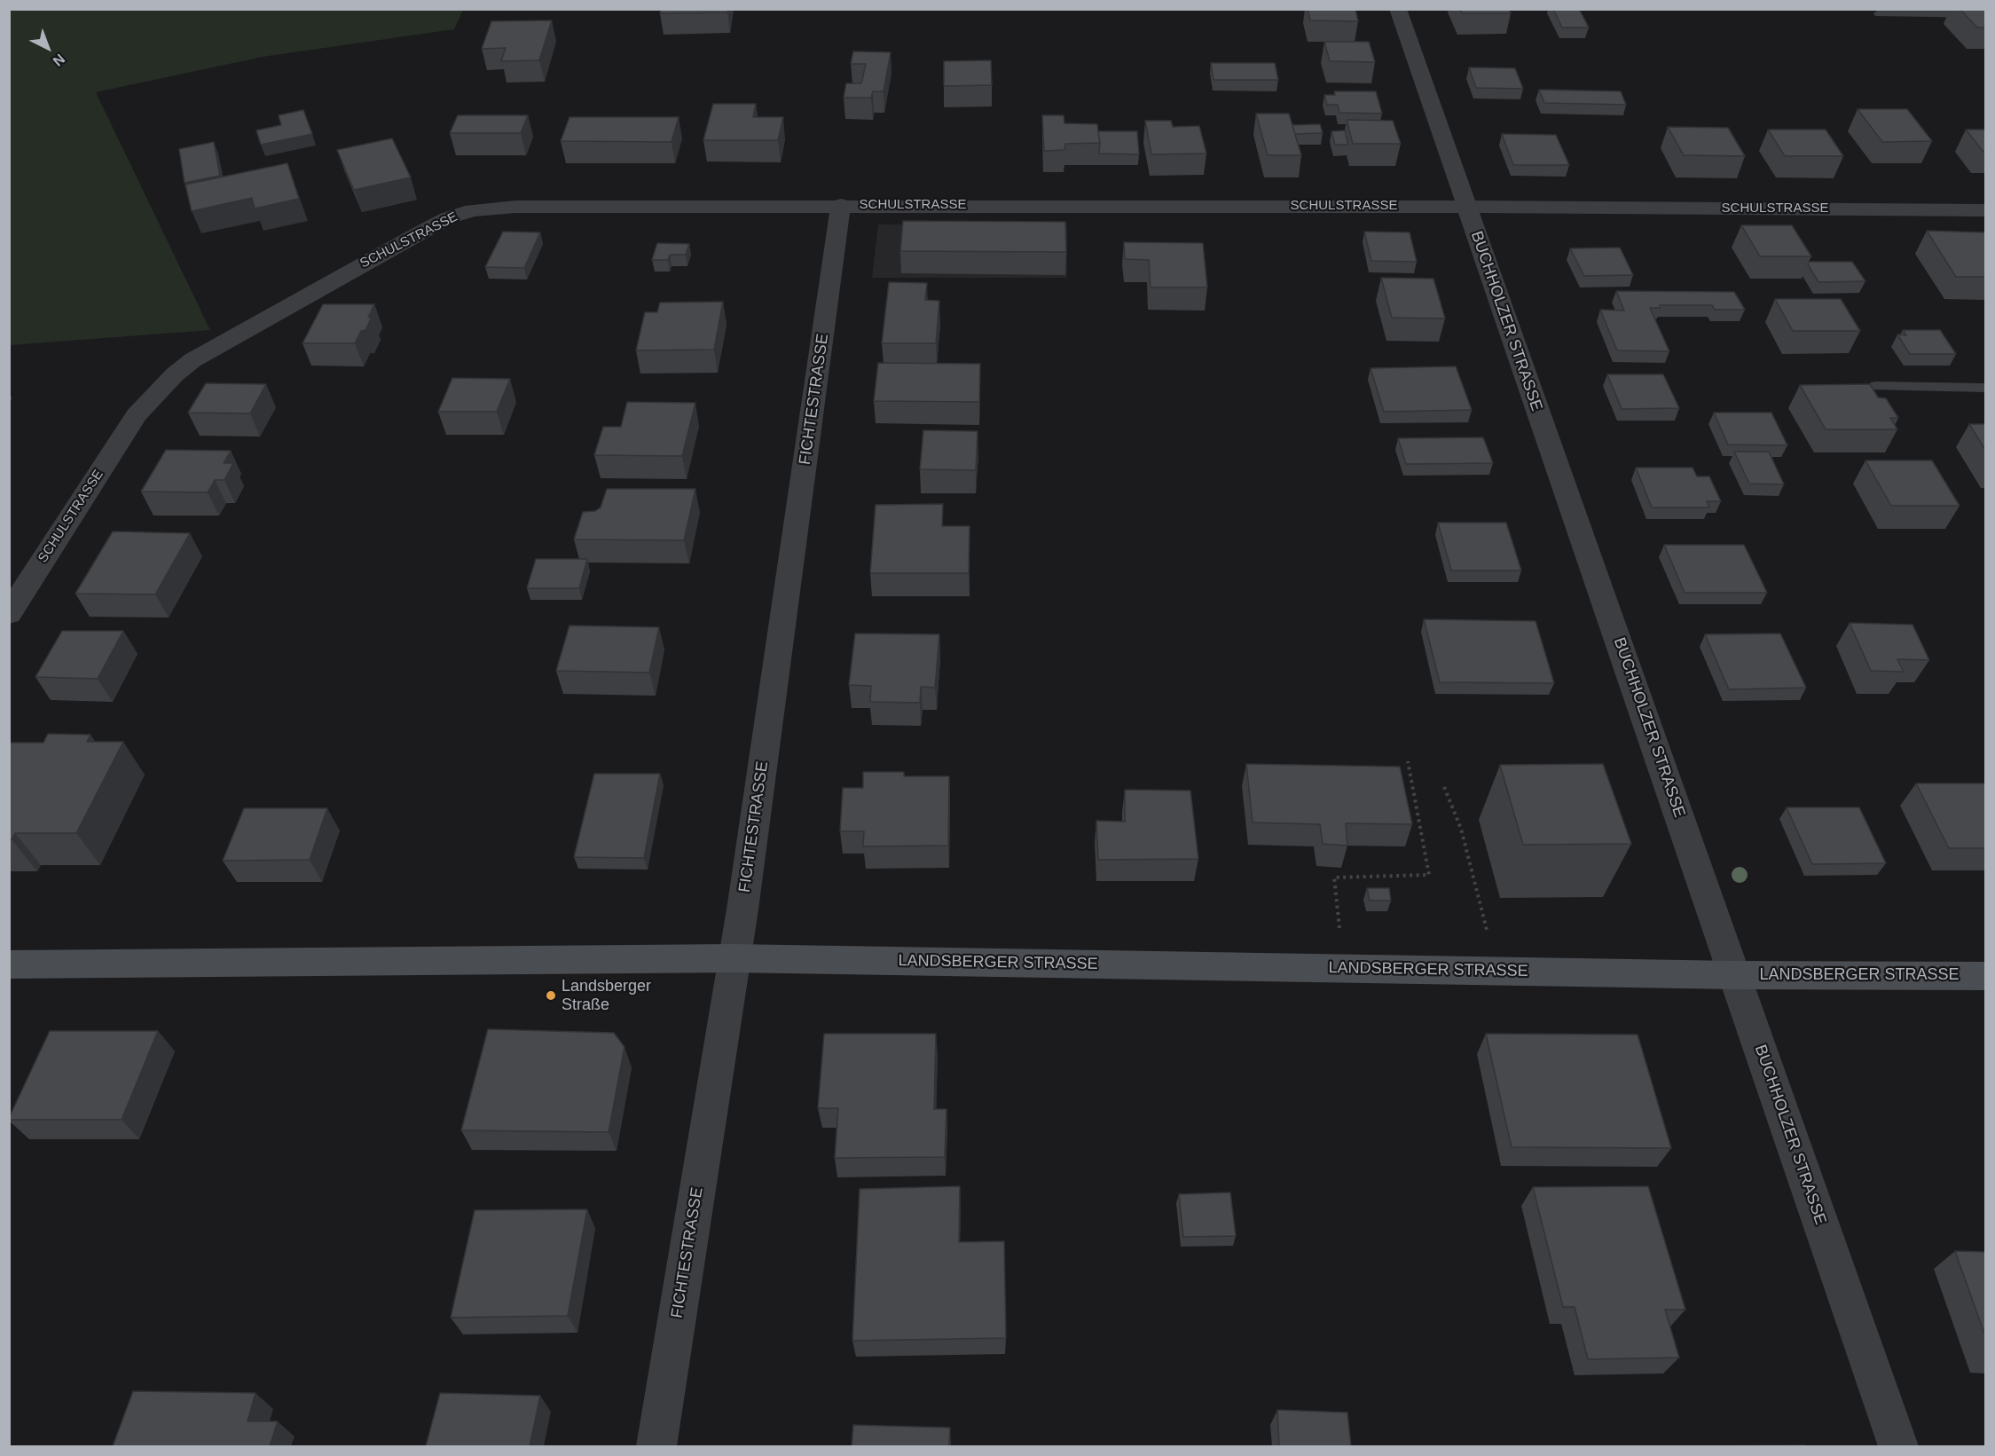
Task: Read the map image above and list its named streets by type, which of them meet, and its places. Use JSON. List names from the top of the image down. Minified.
{"streets":{"main road":["LANDSBERGER STRASSE"],"street":["SCHULSTRASSE","BUCHHOLZER STRASSE","FICHTESTRASSE"]},"crossings":[["SCHULSTRASSE","BUCHHOLZER STRASSE"],["SCHULSTRASSE","FICHTESTRASSE"],["BUCHHOLZER STRASSE","LANDSBERGER STRASSE"],["FICHTESTRASSE","LANDSBERGER STRASSE"]],"places":["Landsberger Straße"],"north":"bottom right"}
